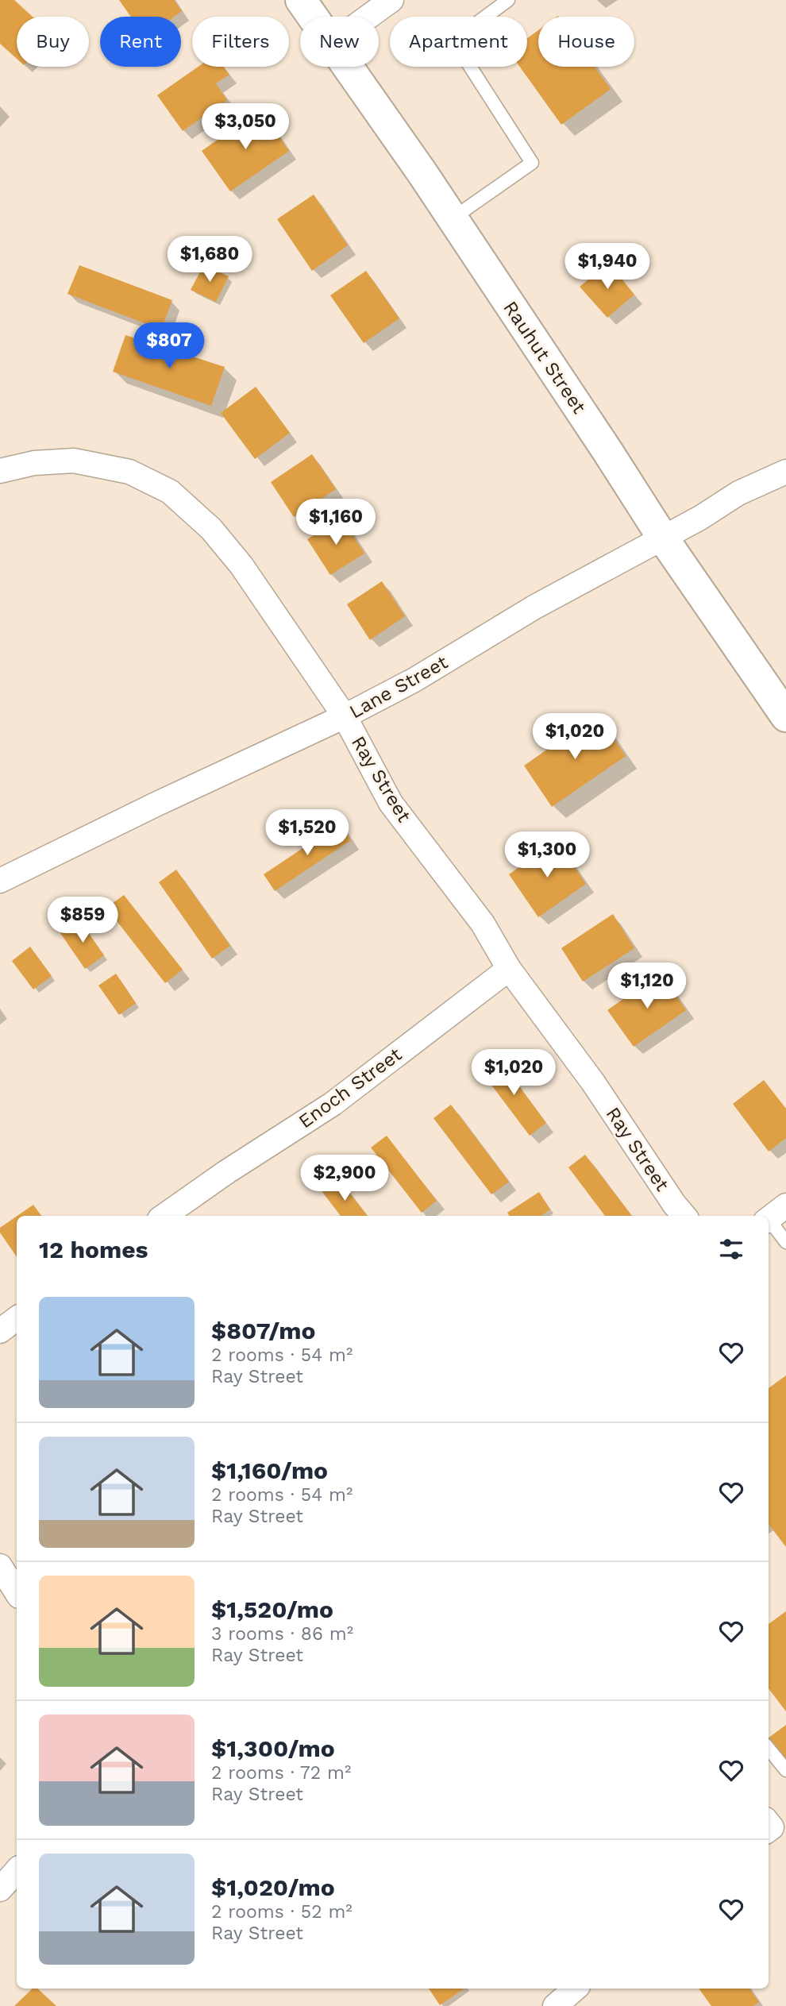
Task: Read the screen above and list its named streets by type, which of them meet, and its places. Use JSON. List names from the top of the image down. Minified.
{"streets":{"main road":["Rauhut Street"],"street":["Lane Street","Ray Street","Enoch Street"]},"crossings":[["Rauhut Street","Lane Street"],["Lane Street","Ray Street"],["Ray Street","Enoch Street"]],"page":{"chip":["Buy","Rent","Filters","New","Apartment","House"],"price":["$3,050","$1,680","$1,940","$807","$1,160","$1,020","$1,520","$1,300","$859","$1,120","$1,020","$2,900"],"heading":"12 homes","list":[{"name":"$807/mo","note":"2 rooms · 54 m² · Ray Street"},{"name":"$1,160/mo","note":"2 rooms · 54 m² · Ray Street"},{"name":"$1,520/mo","note":"3 rooms · 86 m² · Ray Street"},{"name":"$1,300/mo","note":"2 rooms · 72 m² · Ray Street"},{"name":"$1,020/mo","note":"2 rooms · 52 m² · Ray Street"}]}}
